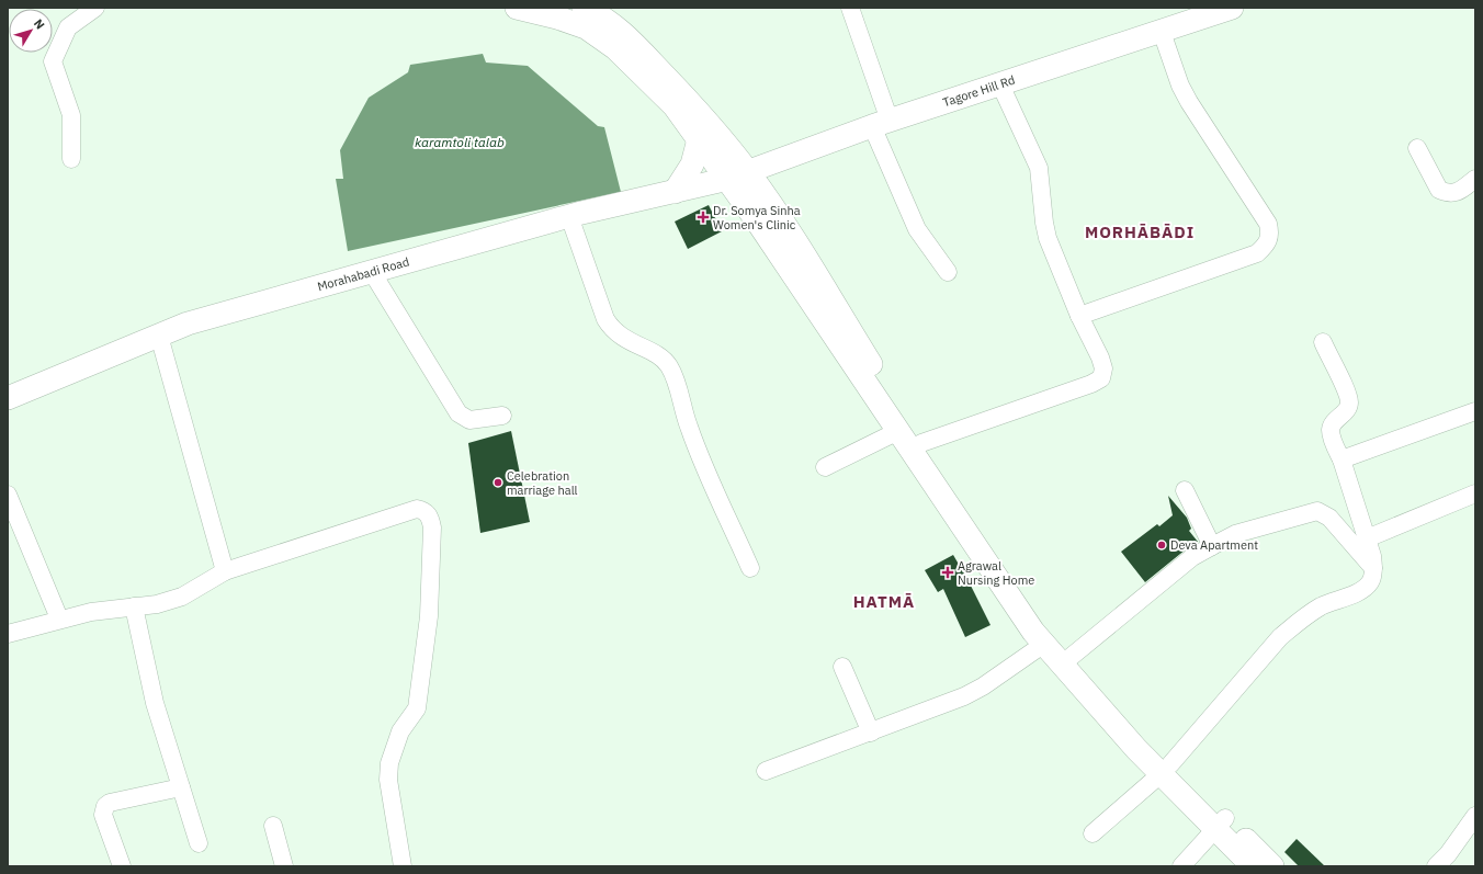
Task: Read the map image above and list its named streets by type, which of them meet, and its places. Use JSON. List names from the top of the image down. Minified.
{"streets":{"main road":["Tagore Hill Rd","Morahabadi Road"]},"crossings":[["Tagore Hill Rd","Morahabadi Road"]],"districts":["MORHĀBĀDI","HATMĀ"],"water":["karamtoli talab"],"places":{"health":["Dr. Somya Sinha Women's Clinic","Agrawal Nursing Home"],"other":["Celebration marriage hall","Deva Apartment"]},"north":"top right"}
